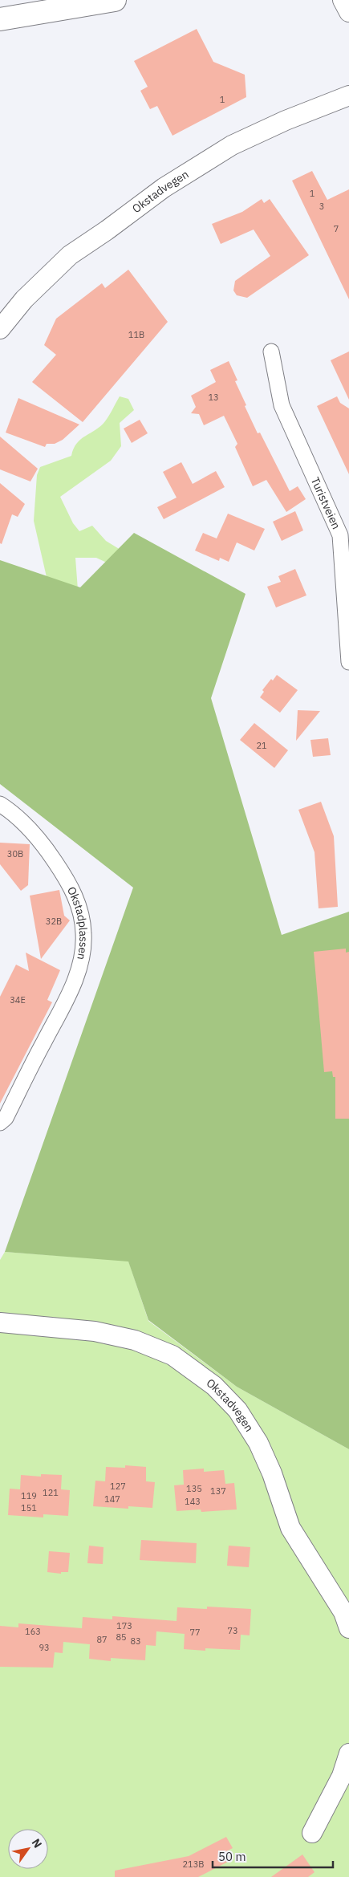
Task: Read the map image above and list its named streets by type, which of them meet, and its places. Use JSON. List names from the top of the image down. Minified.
{"streets":{"street":["Okstadvegen","Turistveien","Okstadplassen"]},"house_numbers":["1","1","3","7","11B","13","21","30B","32B","34E","127","135","137","121","119","147","143","151","173","73","163","77","85","87","83","93","213B"],"scale_bar":"50 m","north":"top right"}
